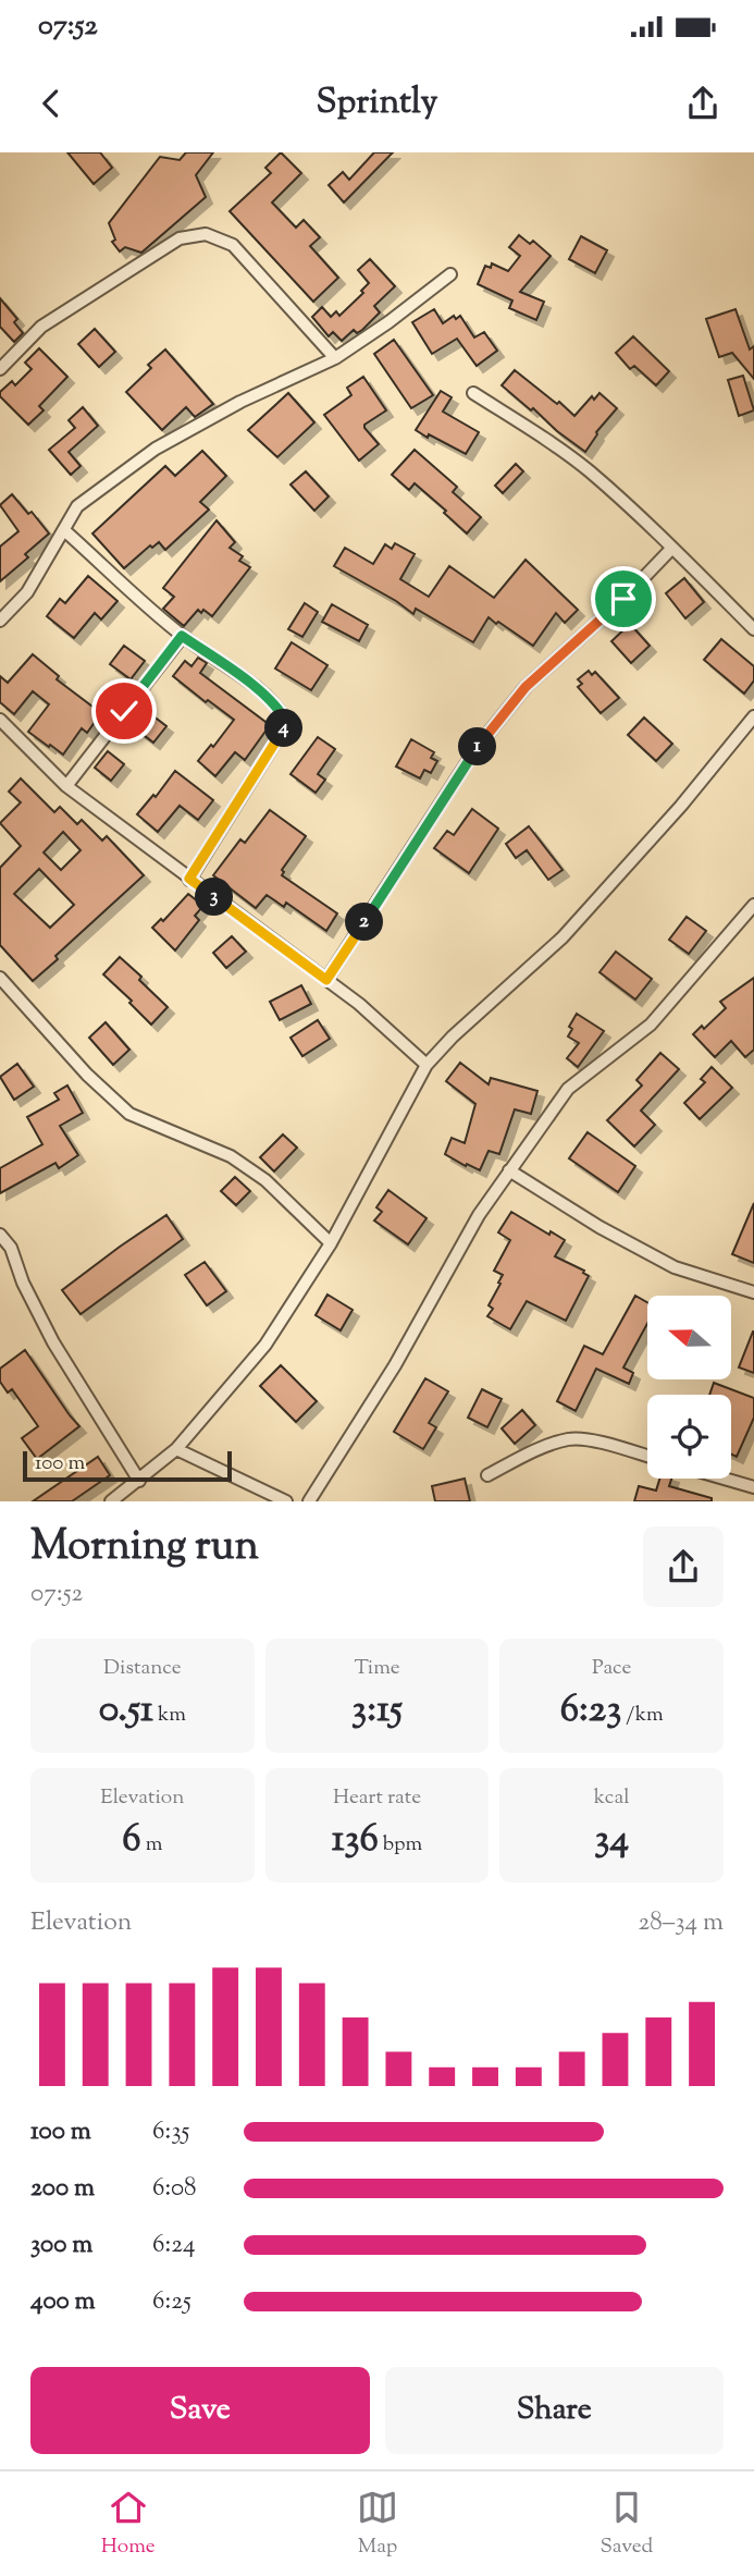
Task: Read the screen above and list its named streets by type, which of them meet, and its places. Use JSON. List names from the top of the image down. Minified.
{"scale_bar":"100 m","north":"left","page":{"status":"07:52","header":"Sprintly","pins":["4","1","3","2"],"scale":"100 m","heading":["Morning run","07:52"],"stats":[["Distance","0.51 km"],["Time","3:15"],["Pace","6:23 /km"],["Elevation","6 m"],["Heart rate","136 bpm"],["kcal","34"]],"chart":["Elevation","28–34 m"],"list":[{"name":"100 m","note":"6:35"},{"name":"200 m","note":"6:08"},{"name":"300 m","note":"6:24"},{"name":"400 m","note":"6:25"}],"buttons":["Save","Share"],"tabs":["Home","Map","Saved"]}}
